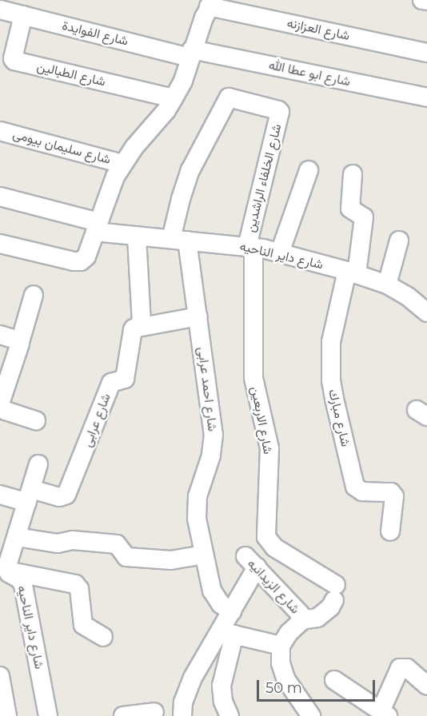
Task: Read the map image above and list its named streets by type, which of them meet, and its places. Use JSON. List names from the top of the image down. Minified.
{"streets":{"street":["شارع العزازنه","شارع الفوايدة","شارع ابو عطا الله","شارع الطبالين","شارع سليمان بيومى","شارع الخلفاء الراشدين","شارع داير الناحيه","شارع احمد عرابى","شارع مبارك","شارع عرابى","شارع الاربعين","شارع الزيدانيه"]},"crossings":[["شارع الفوايدة","شارع ابو عطا الله"],["شارع الفوايدة","شارع الطبالين"],["شارع الخلفاء الراشدين","شارع داير الناحيه"],["شارع الخلفاء الراشدين","شارع احمد عرابى"],["شارع الخلفاء الراشدين","شارع الاربعين"],["شارع داير الناحيه","شارع احمد عرابى"],["شارع داير الناحيه","شارع مبارك"],["شارع داير الناحيه","شارع عرابى"],["شارع داير الناحيه","شارع الاربعين"],["شارع احمد عرابى","شارع الزيدانيه"],["شارع الاربعين","شارع الزيدانيه"]],"scale_bar":"50 m"}
